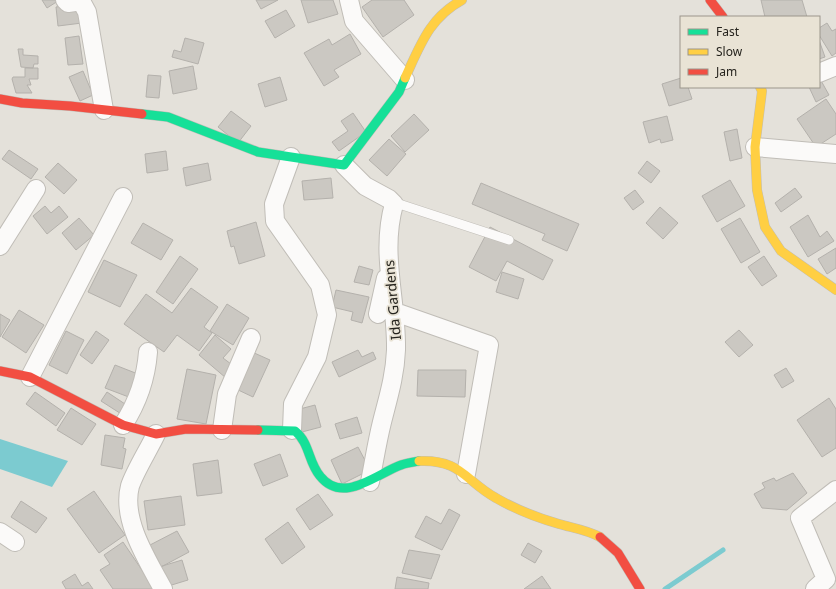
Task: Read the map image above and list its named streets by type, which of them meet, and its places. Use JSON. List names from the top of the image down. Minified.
{"streets":{"street":["Ida Gardens"]},"legend":["Fast","Slow","Jam"]}
